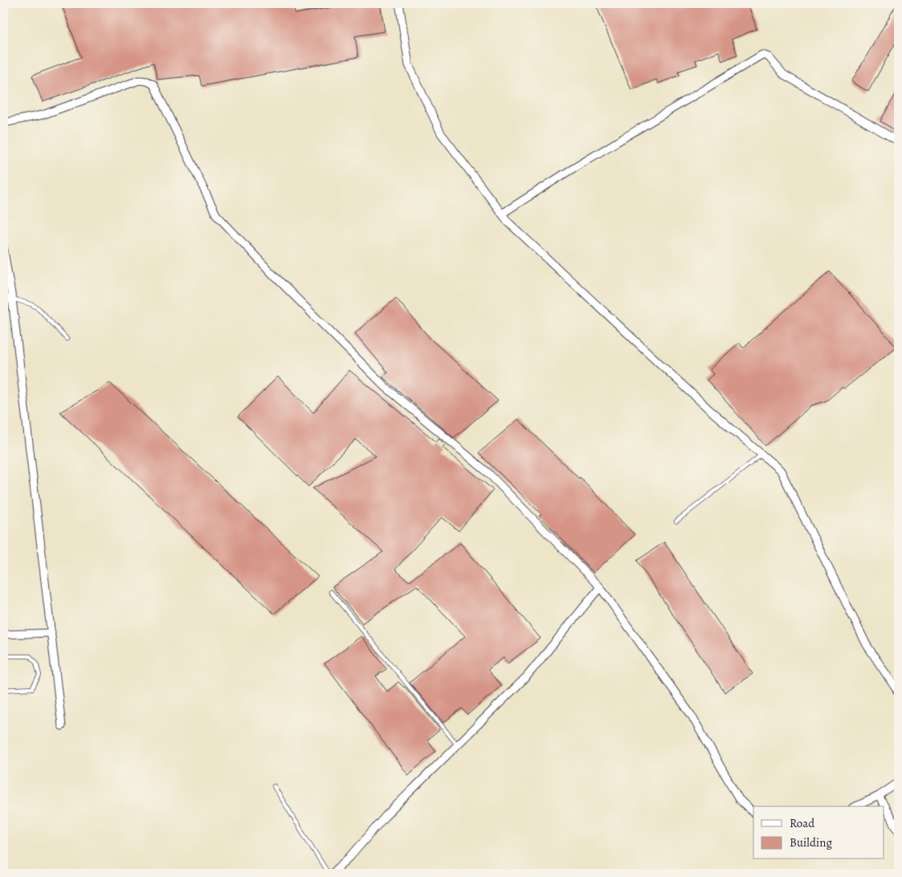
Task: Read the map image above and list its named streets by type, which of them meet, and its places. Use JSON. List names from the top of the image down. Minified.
{"legend":["Road","Building"]}
